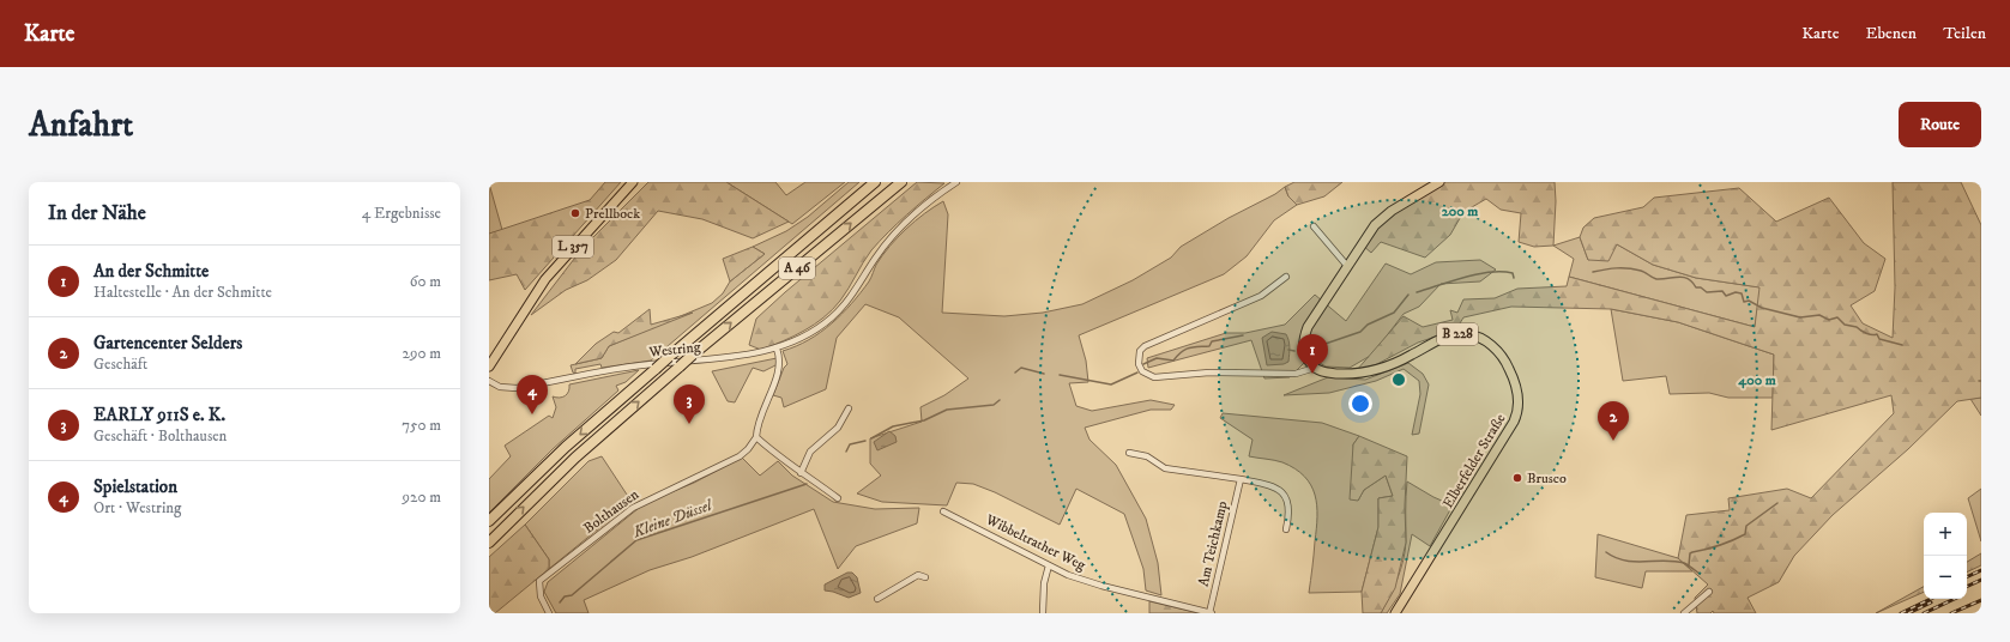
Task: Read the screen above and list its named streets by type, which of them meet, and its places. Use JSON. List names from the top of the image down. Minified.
{"streets":{"highway":["A 46"],"main road":["L 357","B 228","Elberfelder Straße"],"street":["Westring","Bolthausen","Wibbeltrather Weg","Am Teichkamp"]},"crossings":[["Wibbeltrather Weg","Am Teichkamp"]],"water":["Kleine Düssel"],"places":["Prellbock","Brusco"],"page":{"header":"Karte","nav":["Karte","Ebenen","Teilen"],"buttons":"Route","title":"Anfahrt","heading":["In der Nähe","4 Ergebnisse"],"list":[{"mark":"1","name":"An der Schmitte","note":"Haltestelle · An der Schmitte","value":"60 m"},{"mark":"2","name":"Gartencenter Selders","note":"Geschäft","value":"290 m"},{"mark":"3","name":"EARLY 911S e. K.","note":"Geschäft · Bolthausen","value":"750 m"},{"mark":"4","name":"Spielstation","note":"Ort · Westring","value":"920 m"}],"pins":["1","4","3","2"],"map_buttons":["+","−"]},"rings":["200 m","400 m"]}
